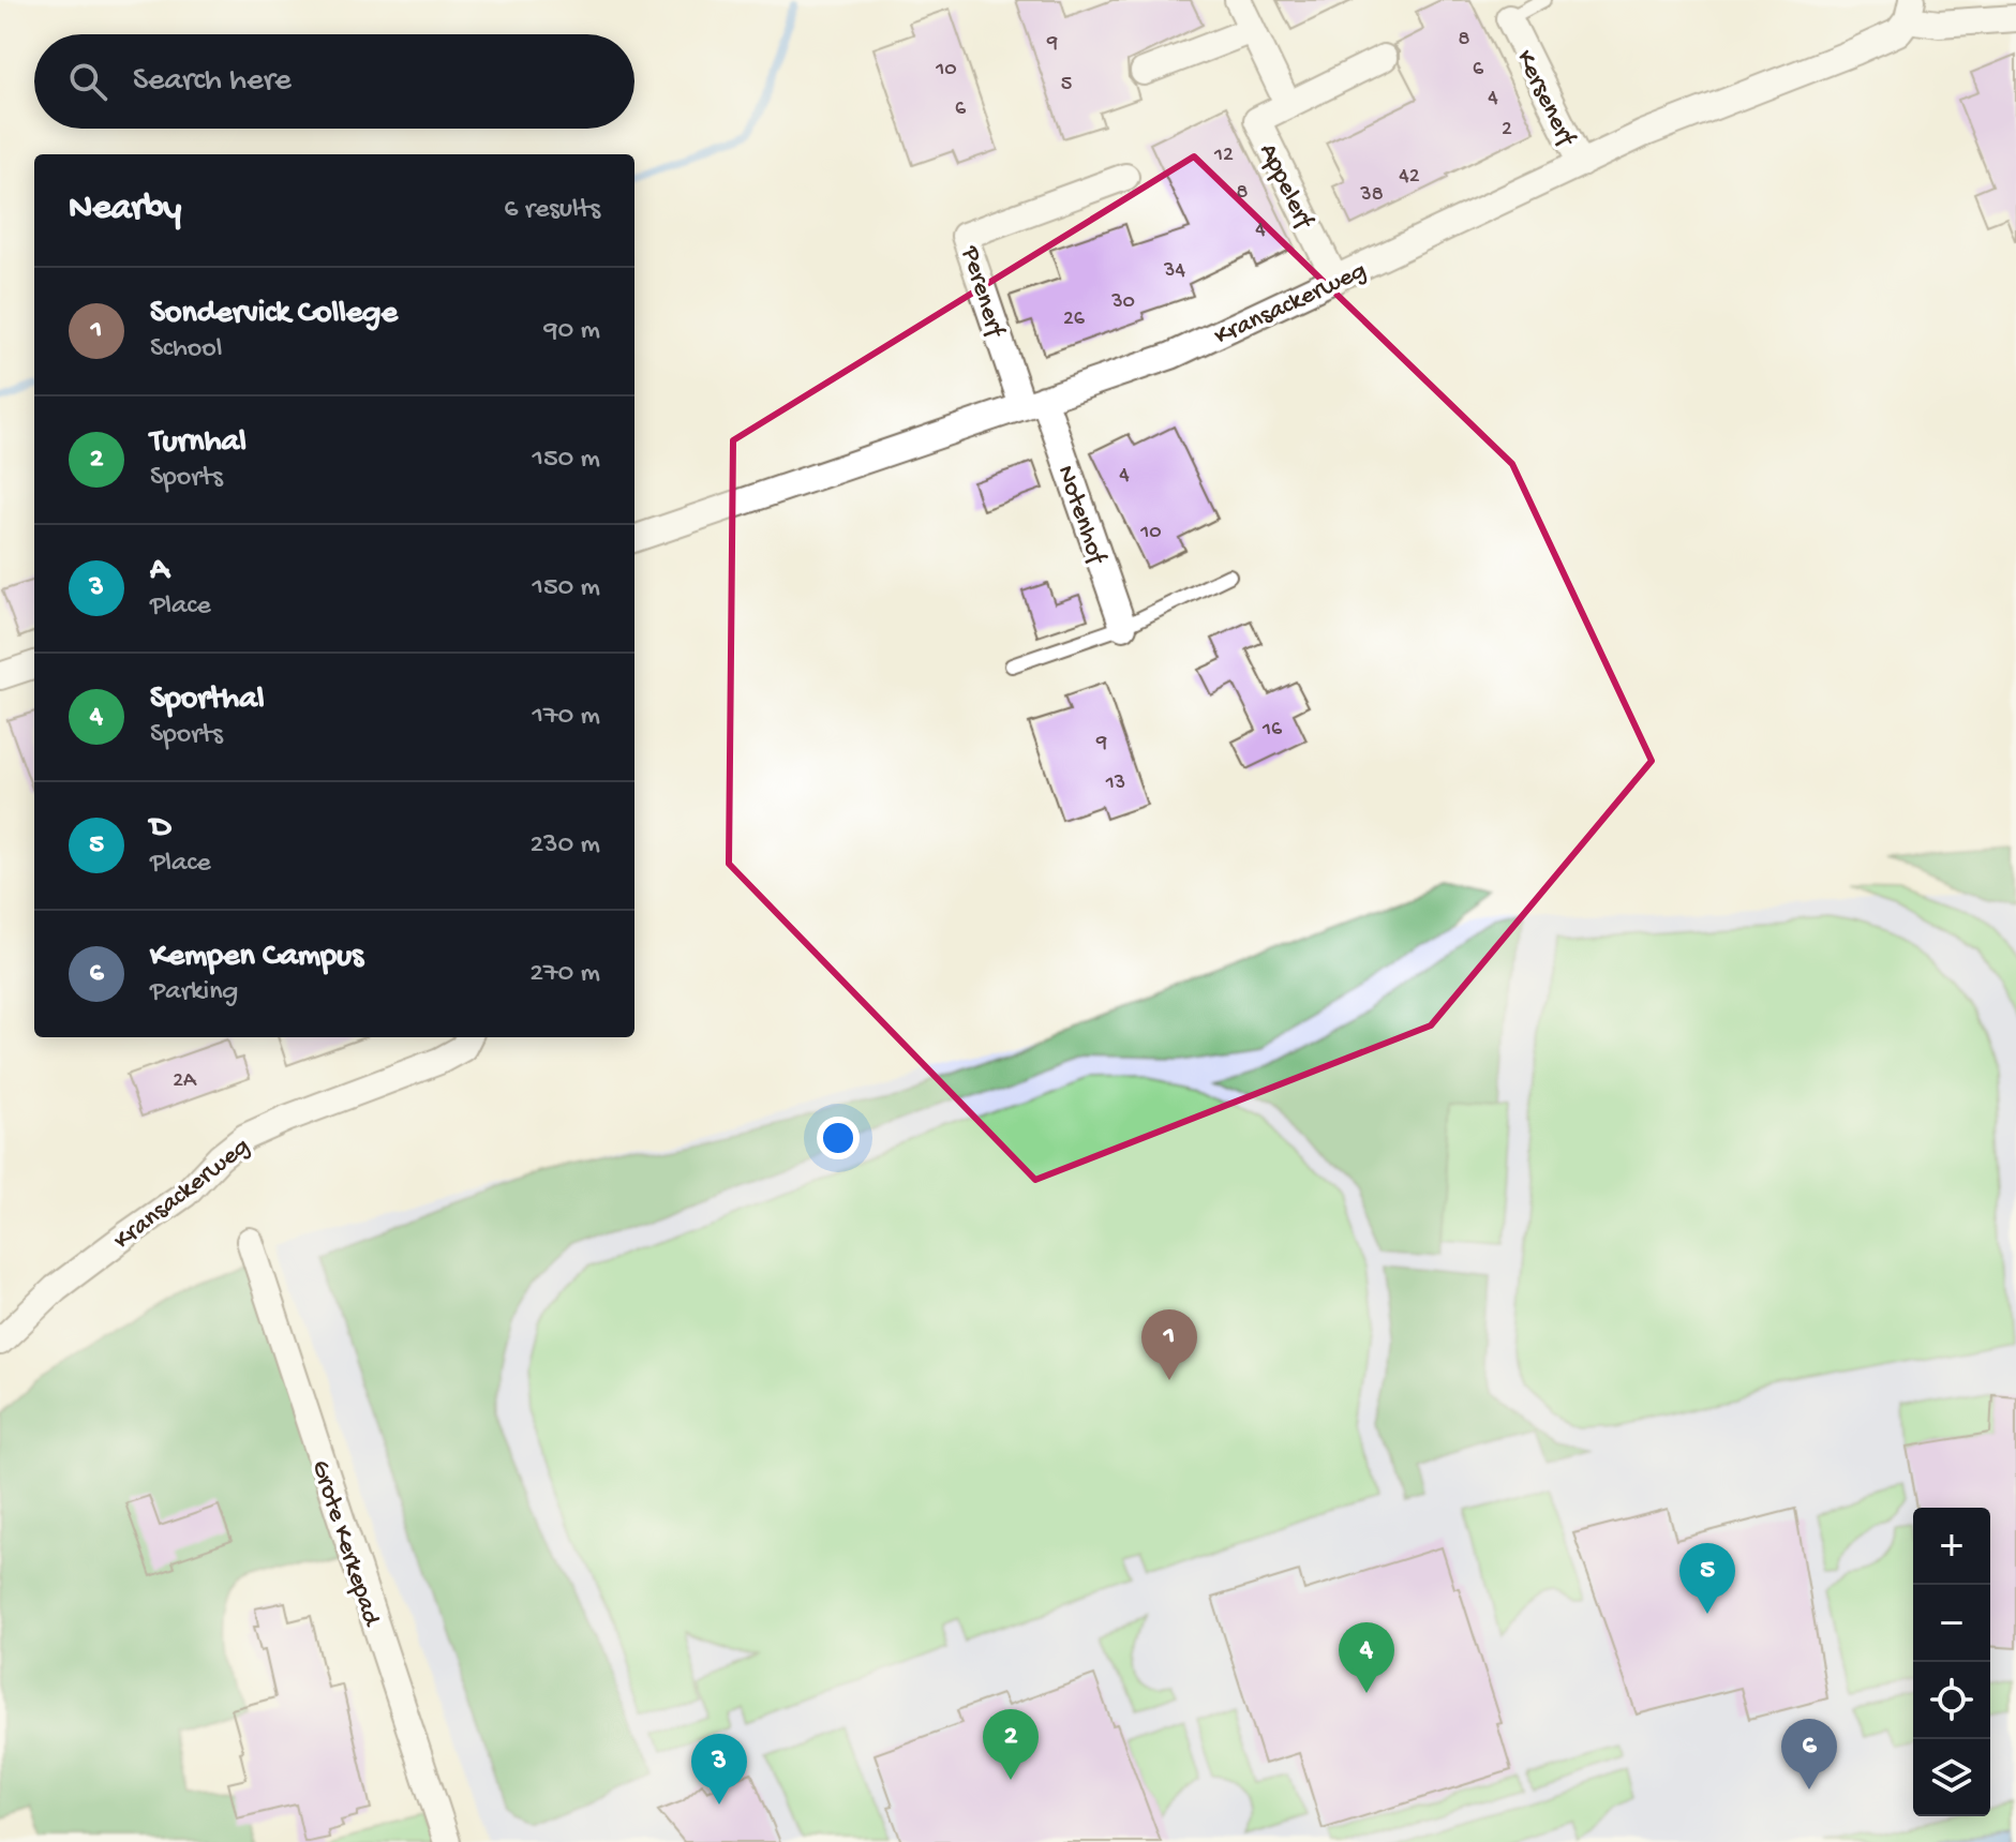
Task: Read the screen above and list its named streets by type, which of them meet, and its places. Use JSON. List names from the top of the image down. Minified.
{"streets":{"street":["Kersenerf","Appelerf","Perenerf","Kransackerweg","Notenhof","Grote Kerkepad"]},"crossings":[["Kersenerf","Kransackerweg"],["Appelerf","Kransackerweg"],["Perenerf","Kransackerweg"],["Perenerf","Notenhof"],["Kransackerweg","Notenhof"]],"house_numbers":["8","9","10","6","5","4","6","2","12","42","8","38","4","34","30","26","4","10","16","9","13","2A"],"page":{"search":"Search here","heading":["Nearby","6 results"],"list":[{"mark":"1","name":"Sondervick College","note":"School","value":"90 m"},{"mark":"2","name":"Turnhal","note":"Sports","value":"150 m"},{"mark":"3","name":"A","note":"Place","value":"150 m"},{"mark":"4","name":"Sporthal","note":"Sports","value":"170 m"},{"mark":"5","name":"D","note":"Place","value":"230 m"},{"mark":"6","name":"Kempen Campus","note":"Parking","value":"270 m"}],"pins":["1","5","4","2","6","3"],"map_buttons":["+","−"]}}
